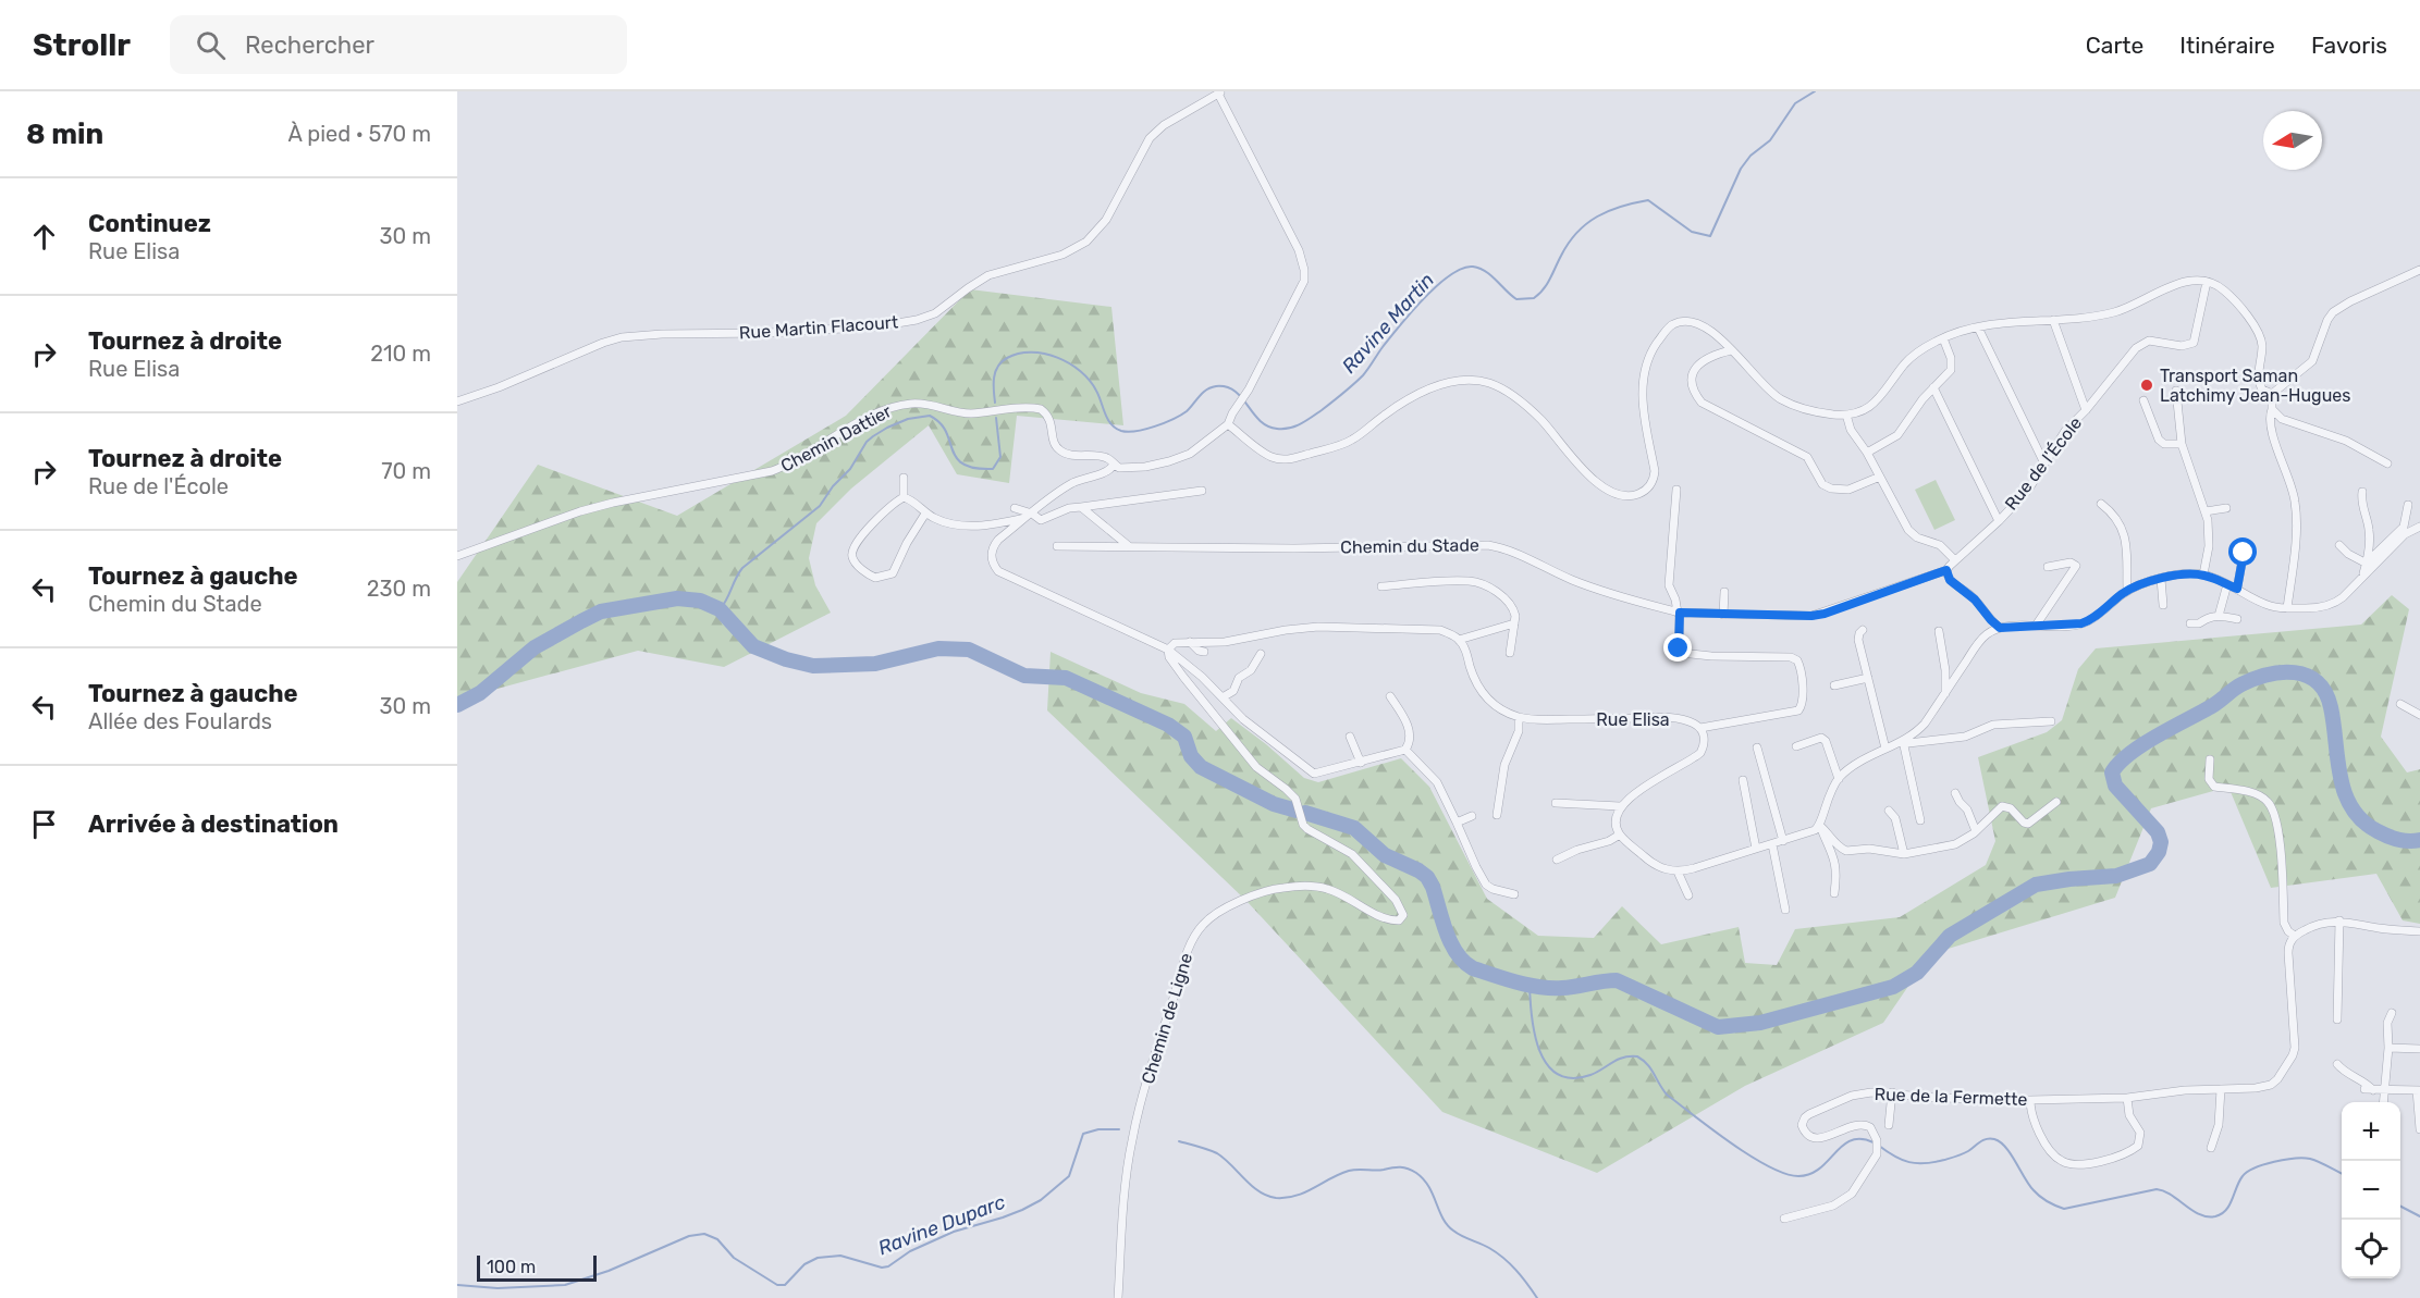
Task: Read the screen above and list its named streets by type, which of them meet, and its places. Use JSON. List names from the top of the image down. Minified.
{"streets":{"street":["Rue Martin Flacourt","Chemin Dattier","Rue de l'École","Chemin du Stade","Rue Elisa","Chemin de Ligne","Rue de la Fermette"]},"crossings":[["Rue de l'École","Chemin du Stade"]],"water":["Ravine Martin","Ravine Duparc"],"places":["Transport Saman Latchimy Jean-Hugues"],"scale_bar":"100 m","north":"left","page":{"header":"Strollr","search":"Rechercher","nav":["Carte","Itinéraire","Favoris"],"heading":["8 min","À pied · 570 m"],"list":[["Continuez","Rue Elisa","30 m"],["Tournez à droite","Rue Elisa","210 m"],["Tournez à droite","Rue de l'École","70 m"],["Tournez à gauche","Chemin du Stade","230 m"],["Tournez à gauche","Allée des Foulards","30 m"],"Arrivée à destination"],"map_buttons":["+","−"],"scale":"100 m"}}
